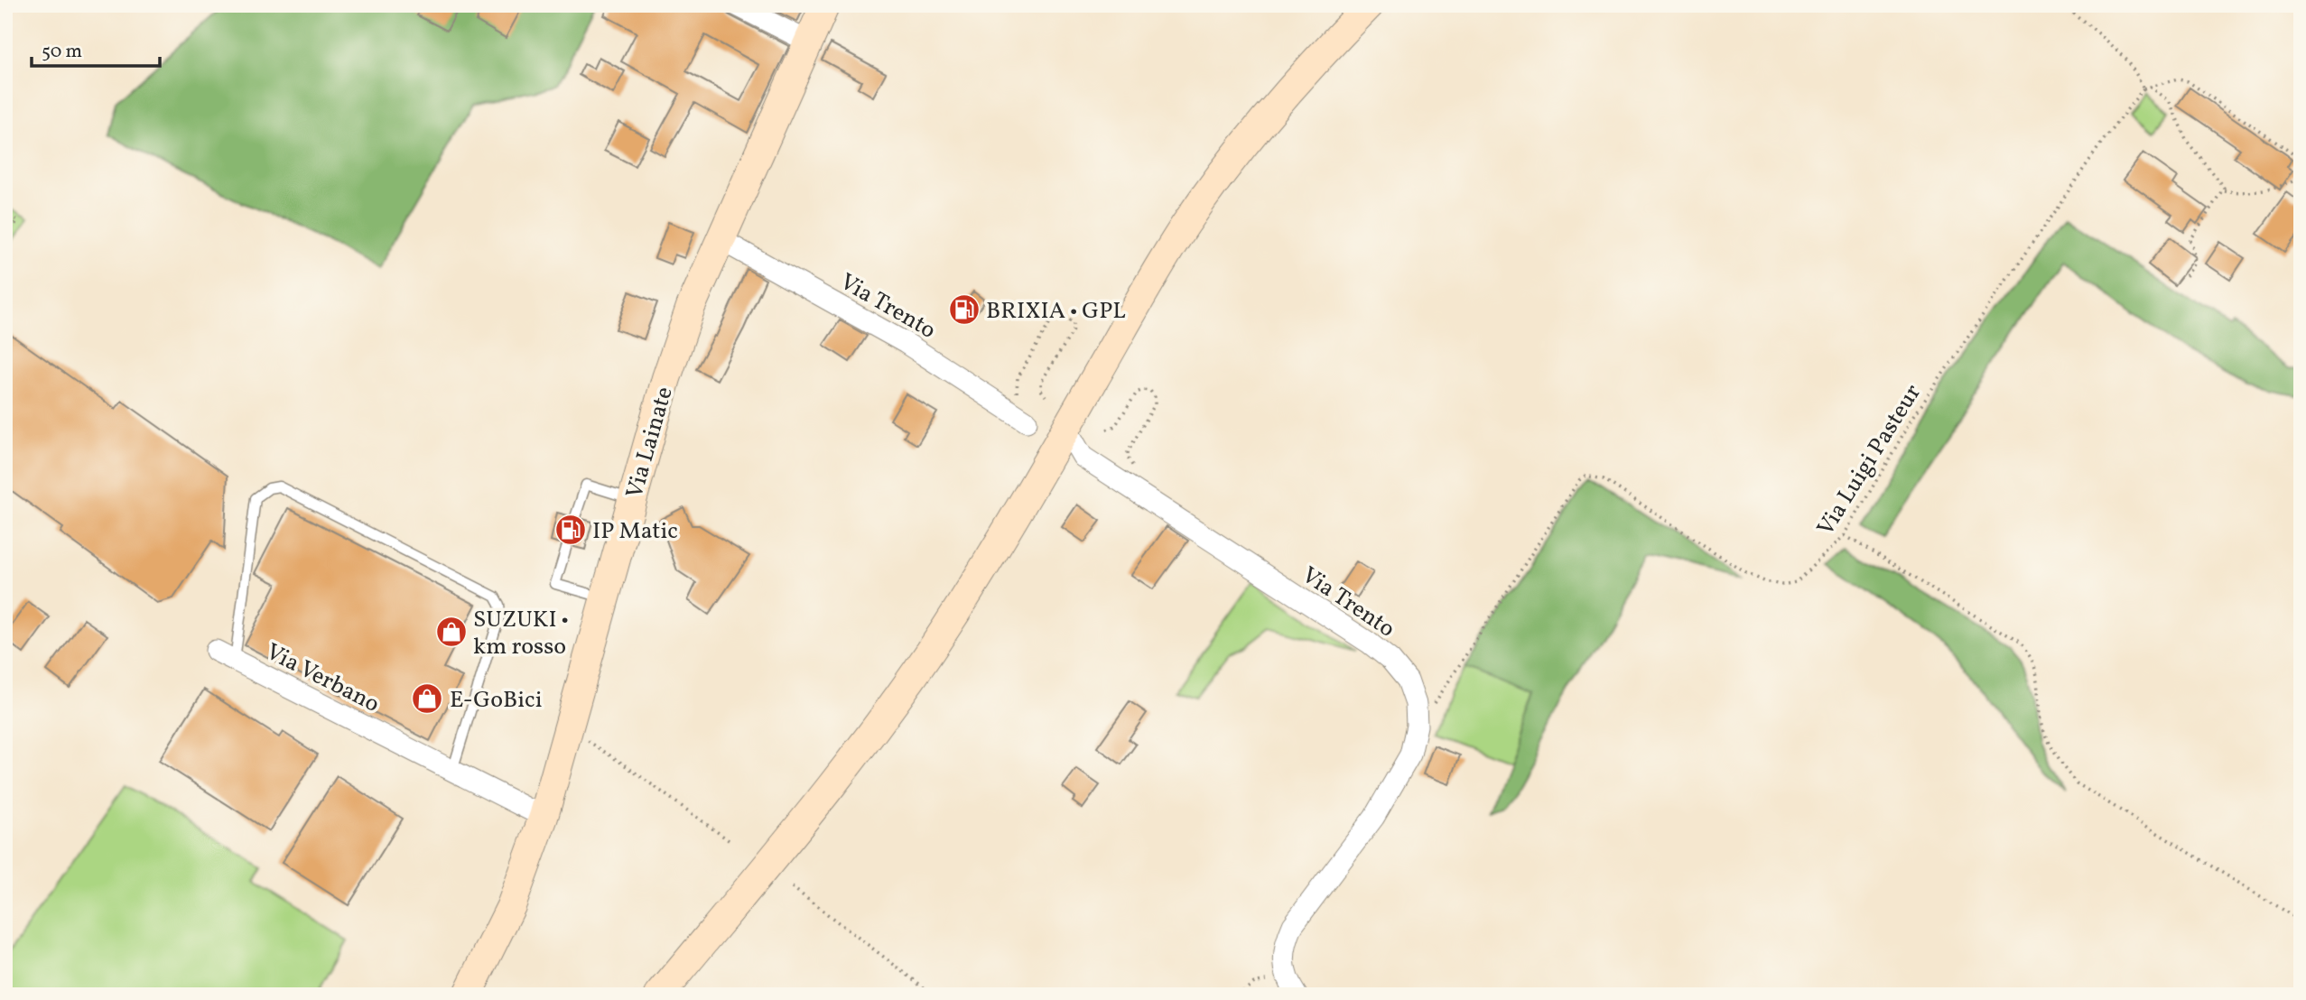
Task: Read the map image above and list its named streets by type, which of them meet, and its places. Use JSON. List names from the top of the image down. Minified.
{"streets":{"main road":["Via Lainate"],"street":["Via Trento","Via Verbano"],"path":["Via Luigi Pasteur"]},"crossings":[["Via Trento","Via Lainate"],["Via Trento","Via Luigi Pasteur"],["Via Lainate","Via Verbano"]],"places":{"fuel station":["BRIXIA • GPL","IP Matic"],"shop":["SUZUKI • km rosso","E-GoBici"]},"scale_bar":"50 m"}
